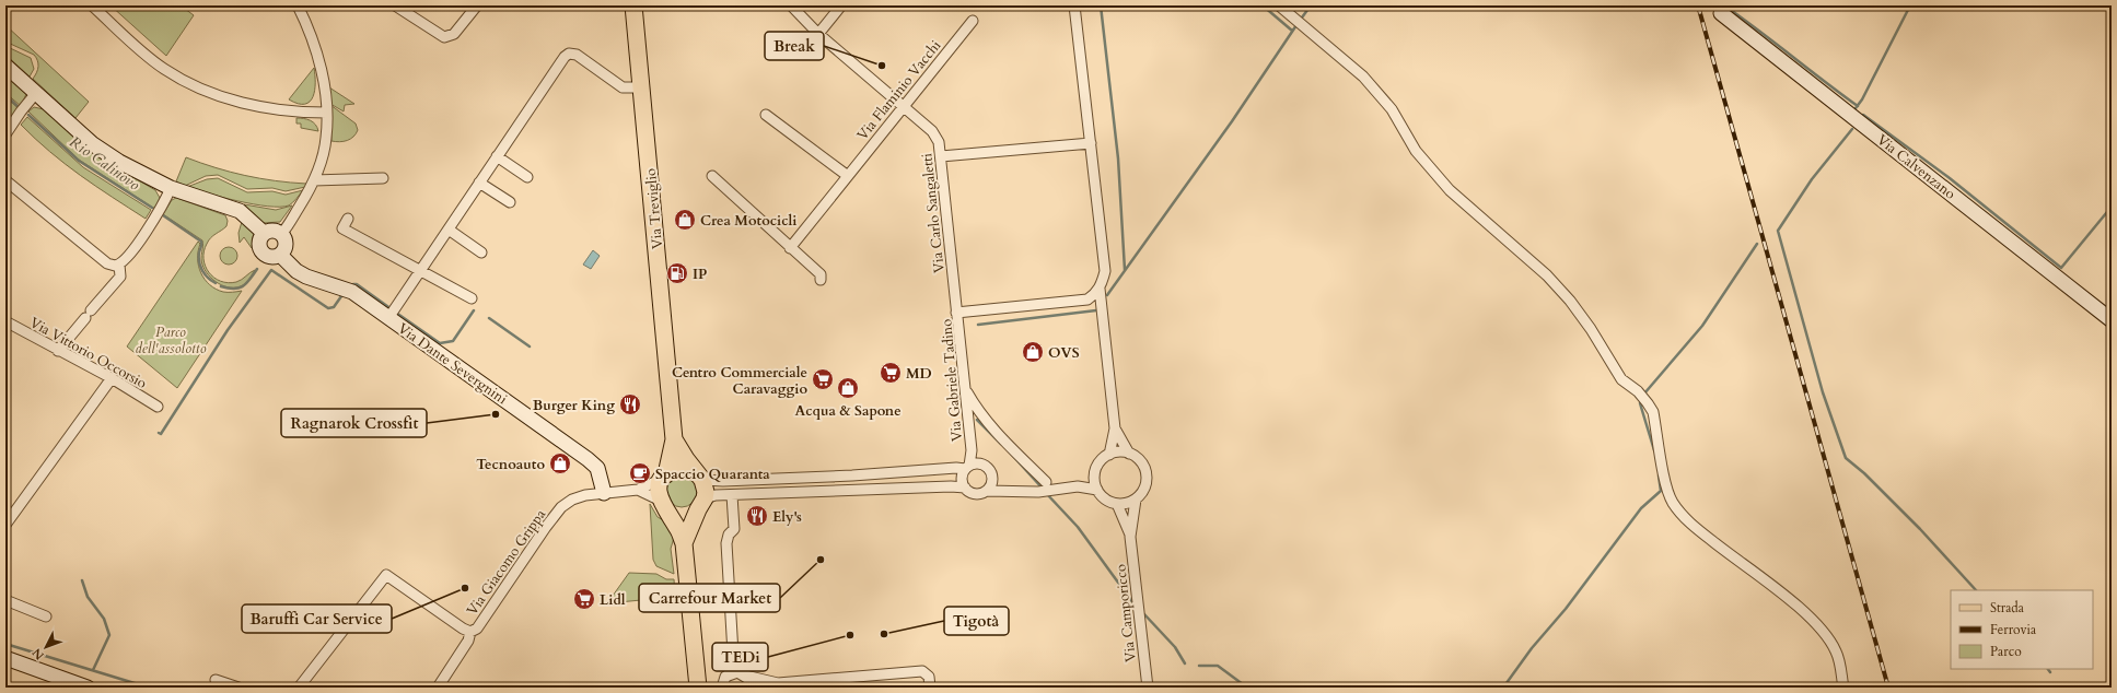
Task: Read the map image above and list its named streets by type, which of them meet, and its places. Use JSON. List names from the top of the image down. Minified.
{"streets":{"main road":["Via Treviglio"],"street":["Via Flaminio Vacchi","Via Calvenzano","Via Carlo Sangaletti","Via Vittorio Occorsio","Via Dante Severgnini","Via Gabriele Tadino","Via Giacomo Grippa","Via Camporicco"]},"crossings":[["Via Flaminio Vacchi","Via Carlo Sangaletti"],["Via Carlo Sangaletti","Via Gabriele Tadino"],["Via Dante Severgnini","Via Giacomo Grippa"]],"water":["Rio Calinovo"],"parks":["Parco dell'assolotto"],"places":{"other":["Break","Ragnarok Crossfit","Carrefour Market","Baruffi Car Service","Tigotà","TEDi"],"shop":["Crea Motocicli","OVS","Acqua & Sapone","Tecnoauto"],"fuel station":["IP"],"supermarket":["MD","Centro Commerciale Caravaggio","Lidl"],"restaurant":["Burger King","Ely's"],"cafe":["Spaccio Quaranta"]},"legend":["Strada","Ferrovia","Parco"],"north":"bottom left"}
